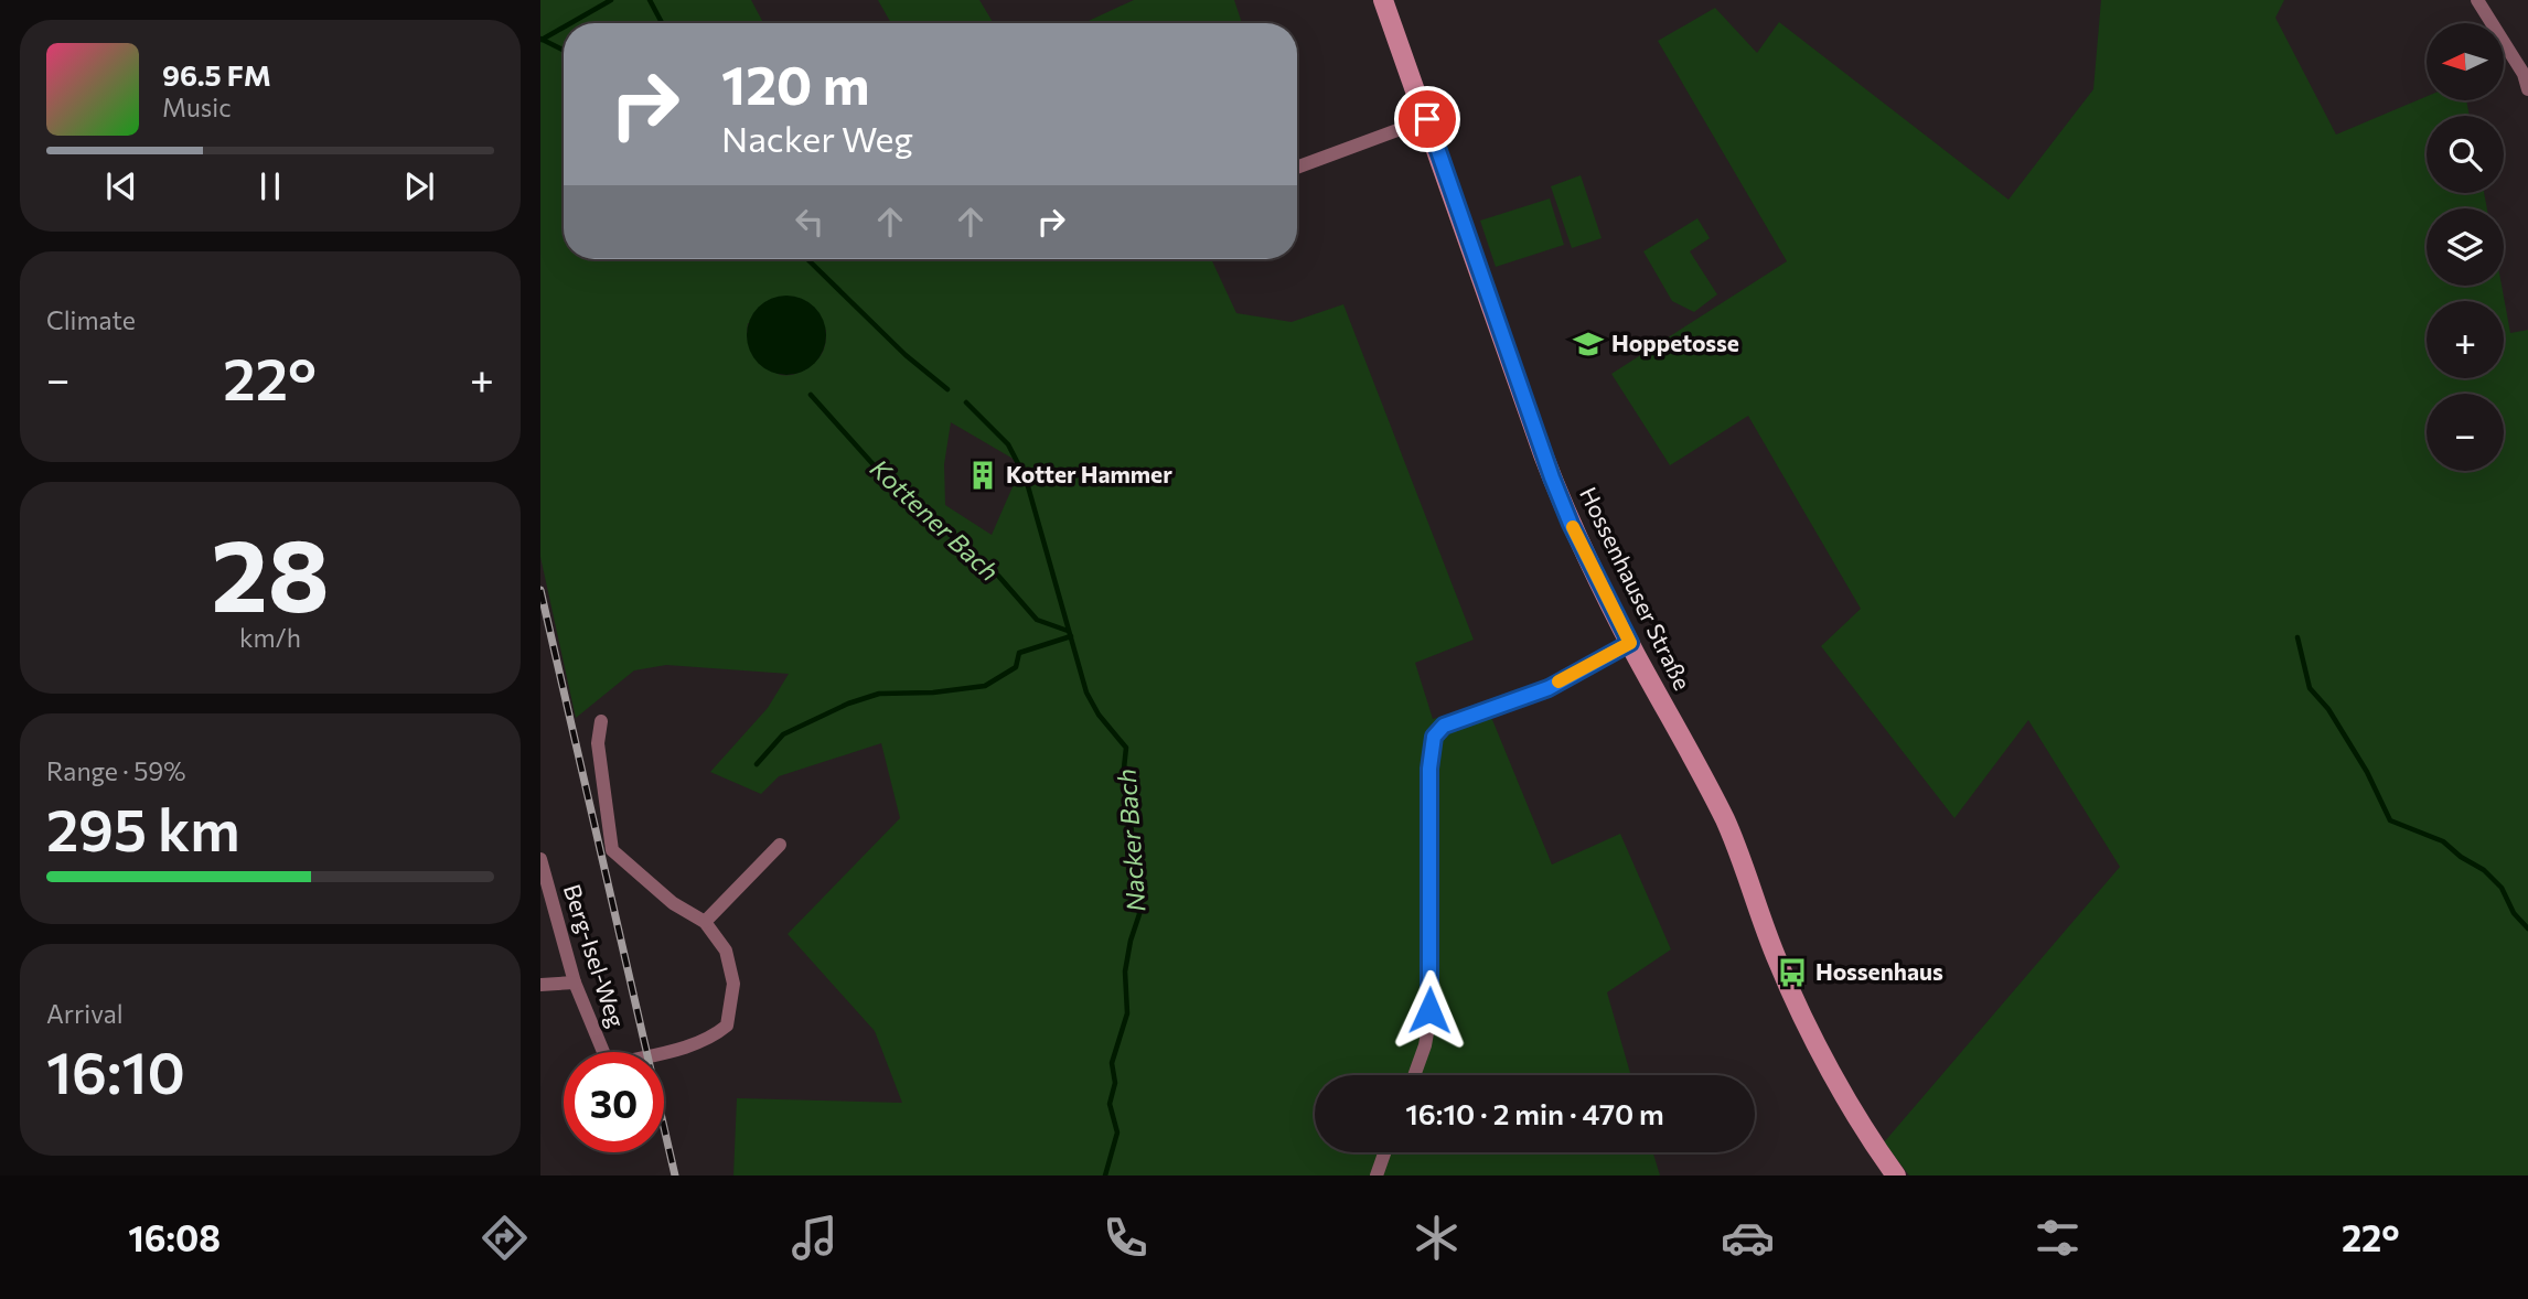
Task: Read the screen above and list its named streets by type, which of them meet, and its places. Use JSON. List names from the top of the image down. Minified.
{"streets":{"street":["Hossenhauser Straße","Berg-Isel-Weg"]},"water":["Kottener Bach","Nacker Bach"],"places":{"school or university":["Hoppetosse"],"building":["Kotter Hammer"],"bus stop":["Hossenhaus"]},"north":"left","page":{"map_buttons":["+","−"],"turn":["120 m","Nacker Weg"],"song":["96.5 FM","Music"],"tile":["Climate",["28","km/h"],["Range · 59%","295 km"],["Arrival","16:10"]],"heat":["−","22°","+"],"limit":"30","trip":"16:10 · 2 min · 470 m","tabs":["16:08","22°"]}}
